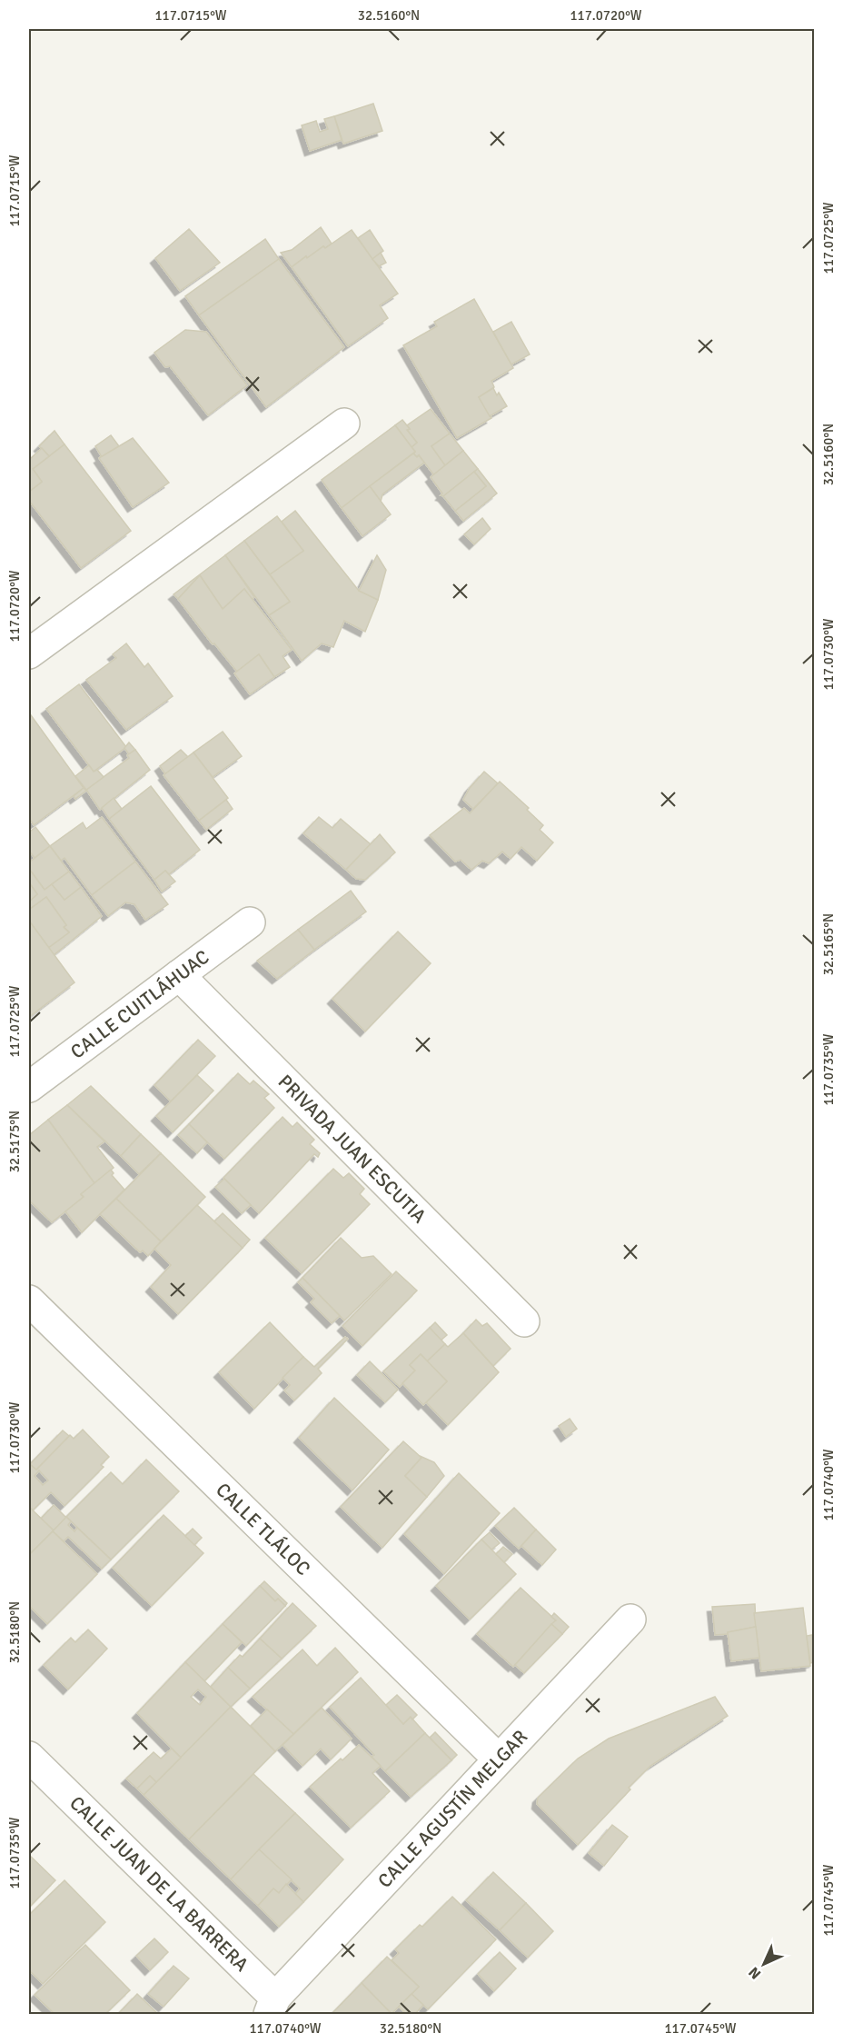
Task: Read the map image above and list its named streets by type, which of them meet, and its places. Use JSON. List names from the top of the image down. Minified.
{"streets":{"street":["CALLE CUITLÁHUAC","PRIVADA JUAN ESCUTIA","CALLE TLÁLOC","CALLE AGUSTÍN MELGAR","CALLE JUAN DE LA BARRERA"]},"crossings":[["CALLE CUITLÁHUAC","PRIVADA JUAN ESCUTIA"],["CALLE TLÁLOC","CALLE AGUSTÍN MELGAR"],["CALLE AGUSTÍN MELGAR","CALLE JUAN DE LA BARRERA"]],"north":"bottom left","coordinates":["117.0715°W","32.5160°N","117.0720°W","117.0725°W","117.0730°W","32.5165°N","117.0735°W","32.5175°N","117.0740°W","32.5180°N","117.0745°W"]}
